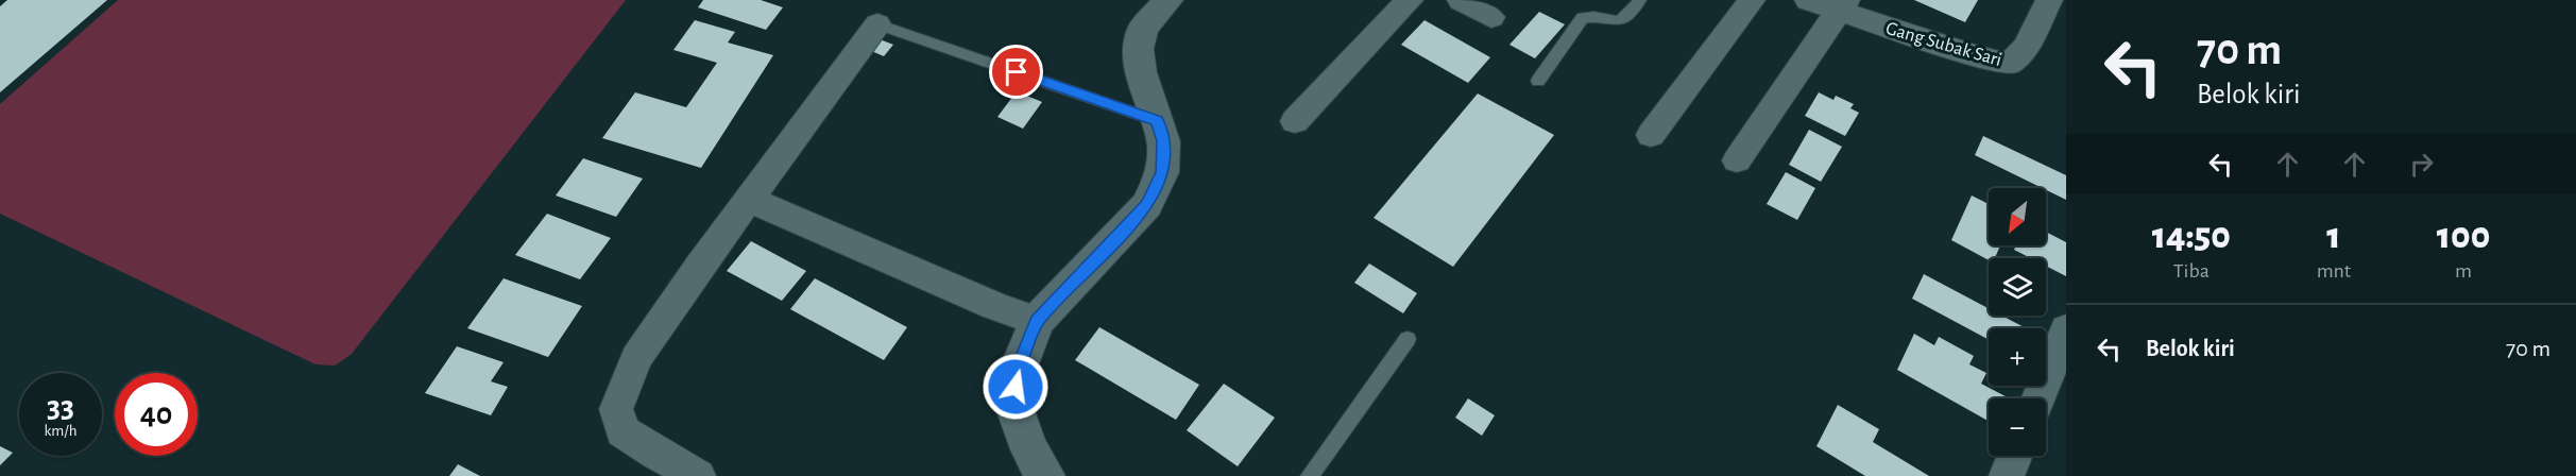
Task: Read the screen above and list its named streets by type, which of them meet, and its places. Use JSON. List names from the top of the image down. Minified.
{"streets":{"street":["Gang Subak Sari"]},"north":"bottom left","page":{"turn":["70 m","Belok kiri"],"map_buttons":["+","−"],"eta":["14:50","Tiba","1","mnt","100","m"],"list":[{"name":"Belok kiri","value":"70 m"}],"speed":"33 km/h","limit":"40"}}
